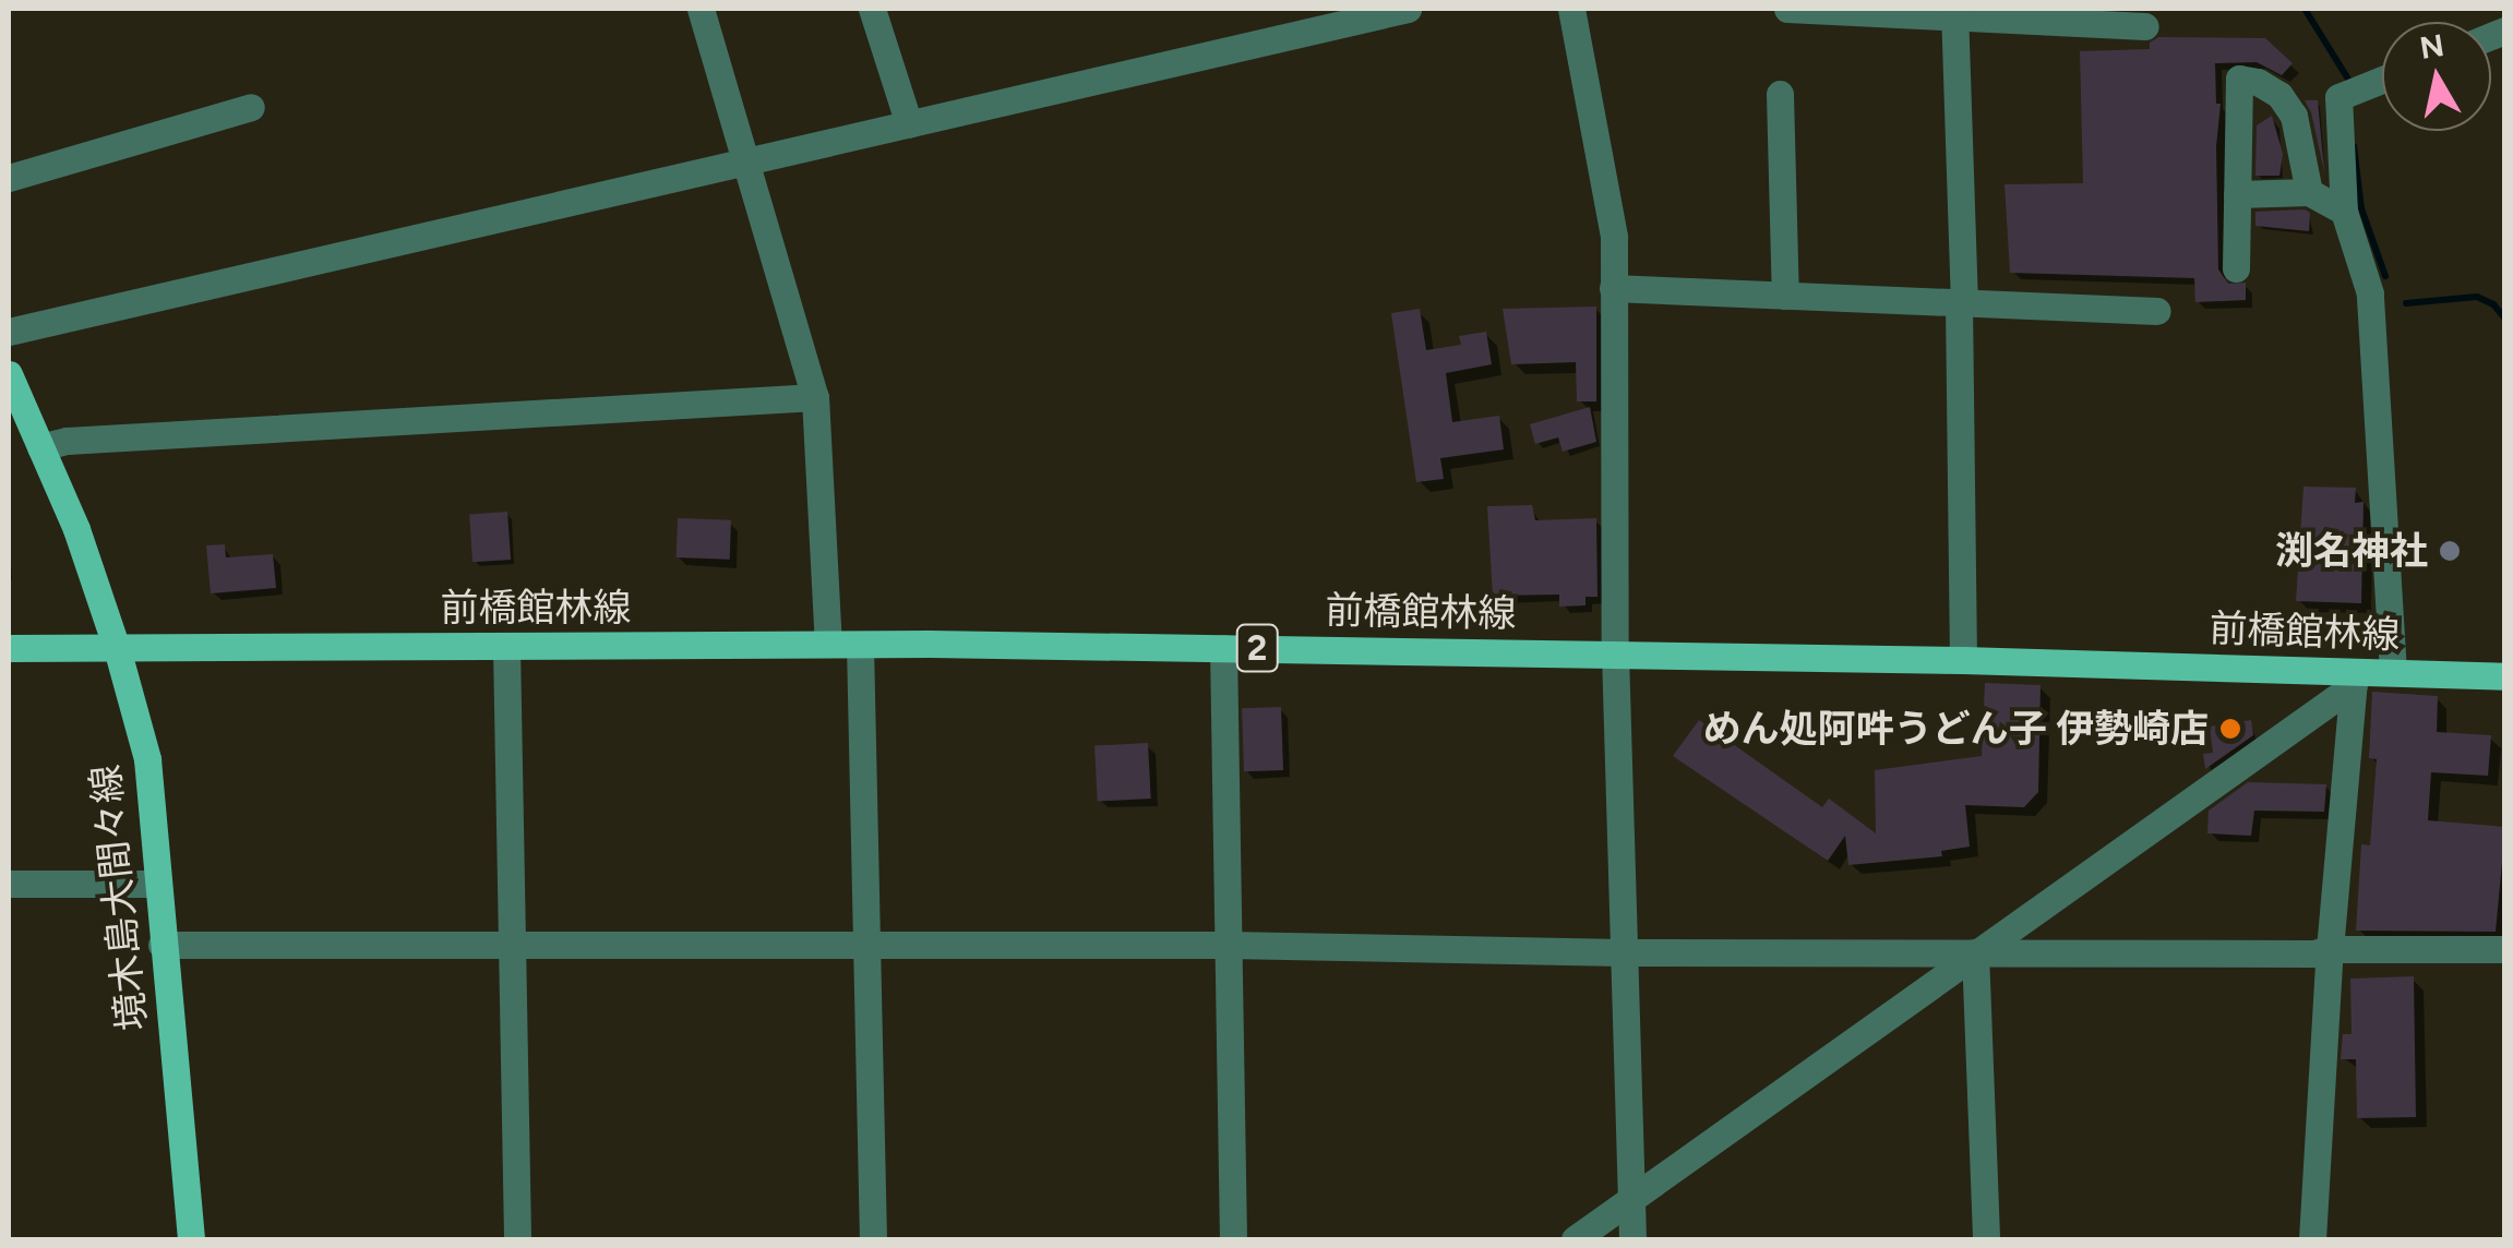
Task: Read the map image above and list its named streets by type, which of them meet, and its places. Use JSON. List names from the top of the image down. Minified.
{"streets":{"main road":["前橋館林線","2","境木島大間々線"]},"crossings":[["前橋館林線","境木島大間々線"]],"places":["渕名神社","めん処阿吽うどん子 伊勢崎店"],"north":"top"}
